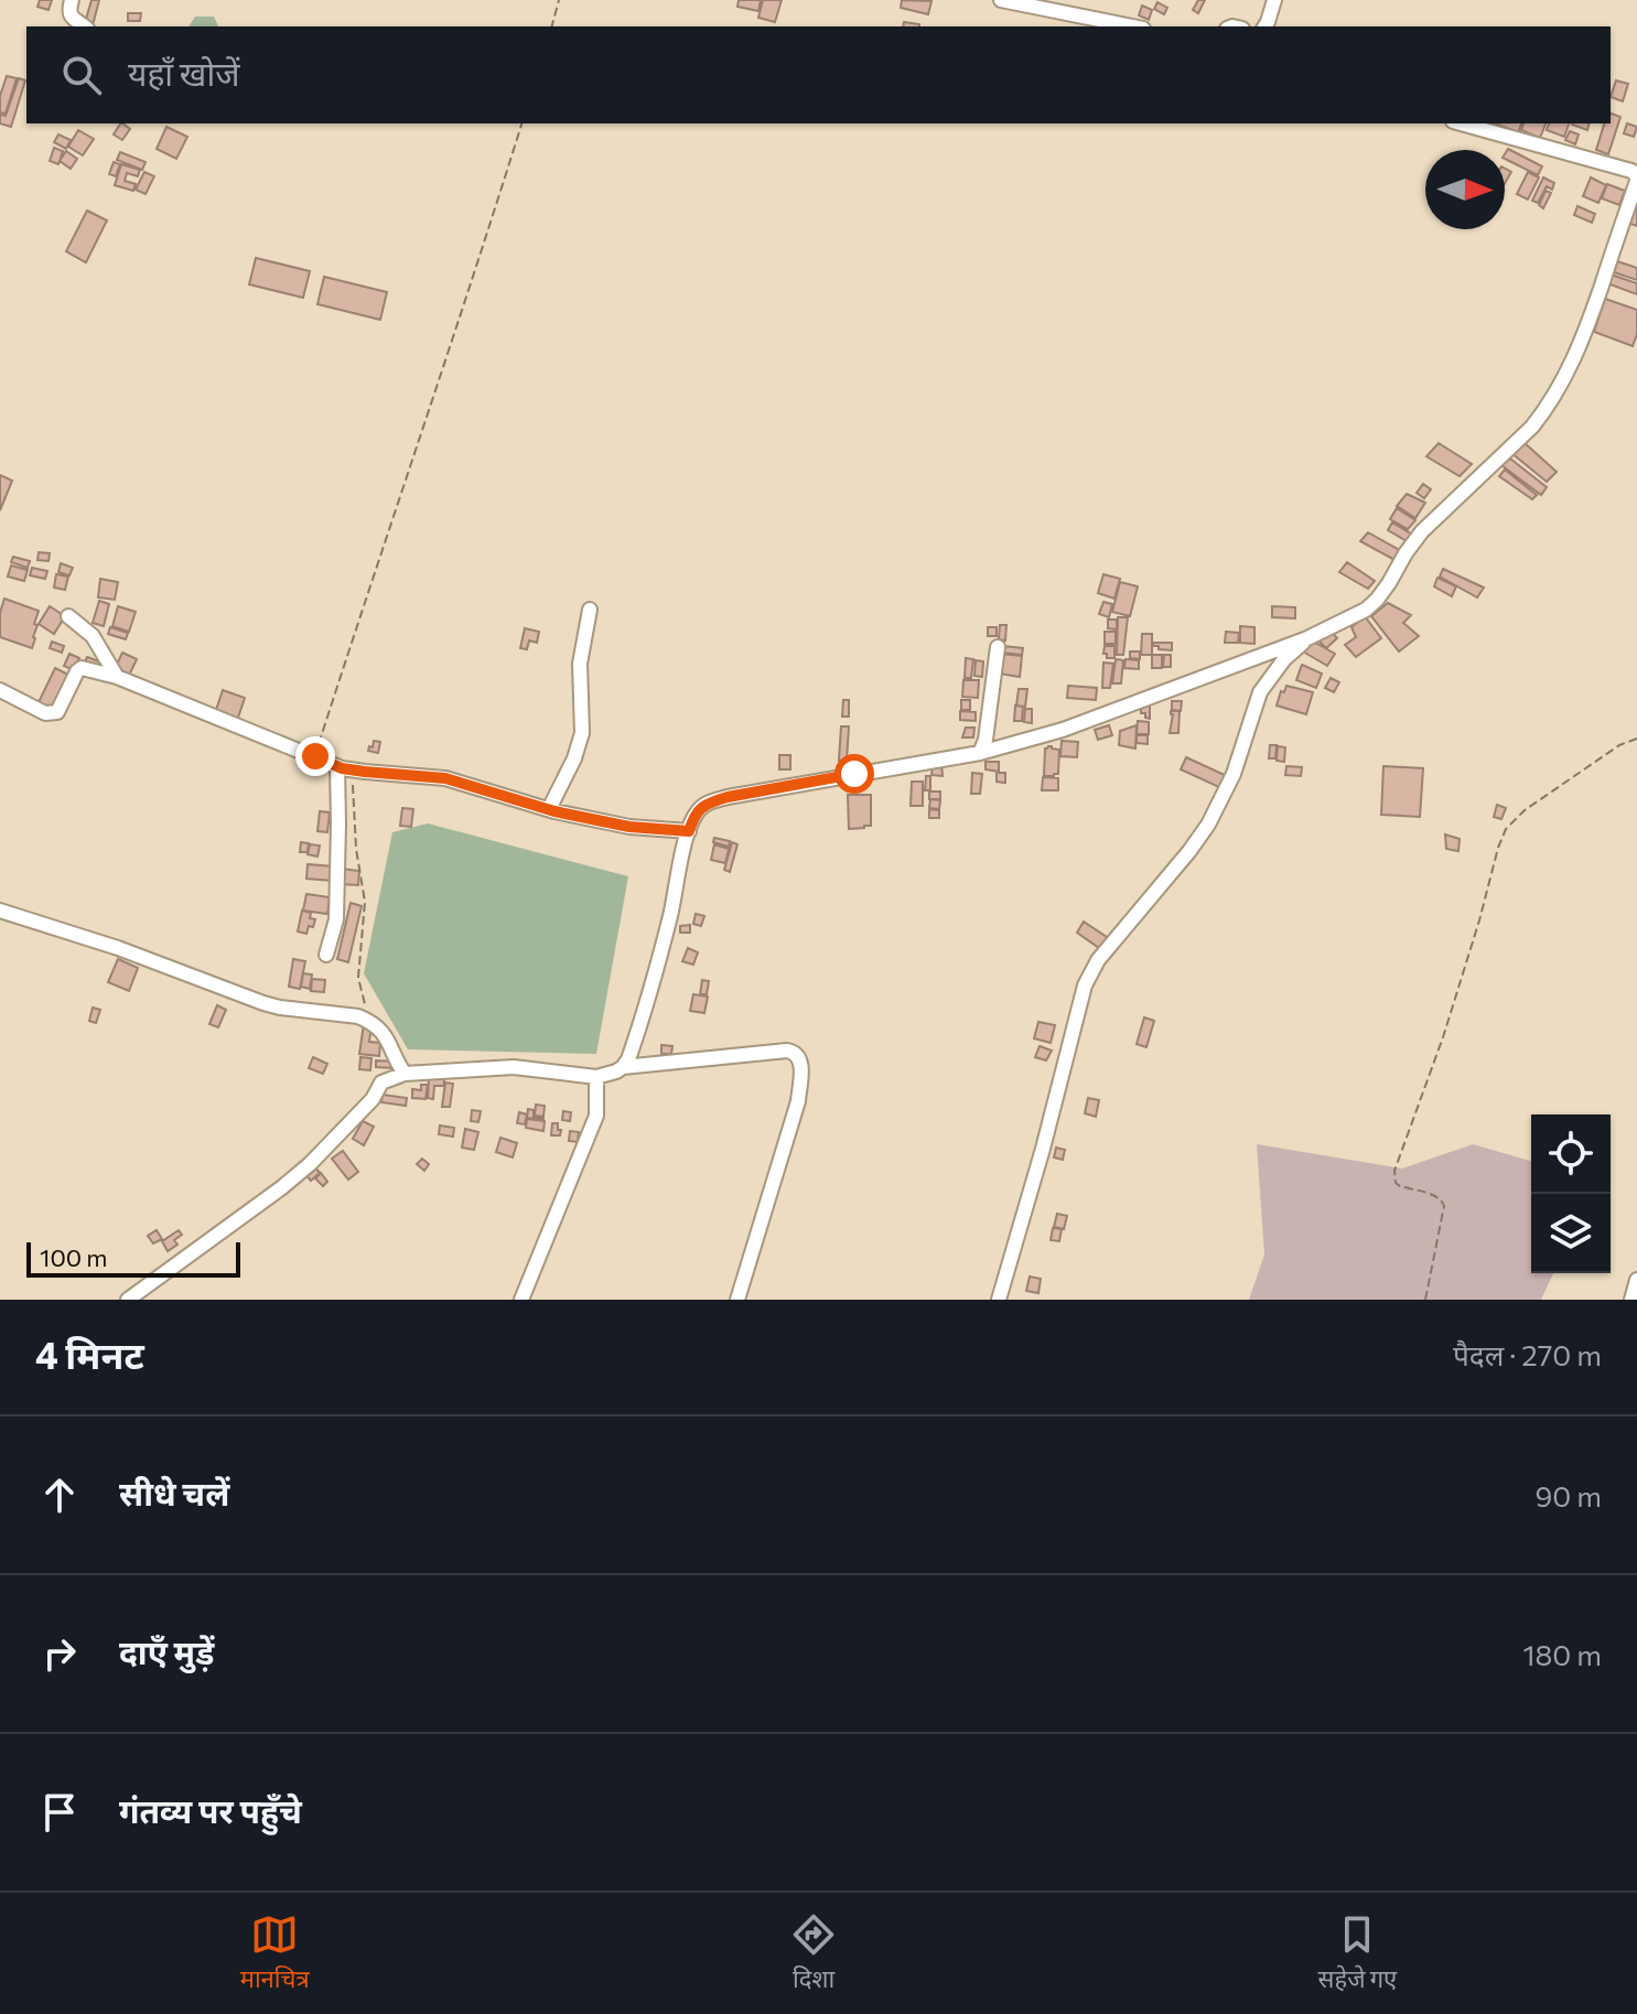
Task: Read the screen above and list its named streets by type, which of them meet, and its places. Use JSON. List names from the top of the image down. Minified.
{"scale_bar":"100 m","north":"right","page":{"search":"यहाँ खोजें","scale":"100 m","heading":["4 मिनट","पैदल · 270 m"],"list":[["सीधे चलें","90 m"],["दाएँ मुड़ें","180 m"],"गंतव्य पर पहुँचे"],"nav":["मानचित्र","दिशा","सहेजे गए"]}}
